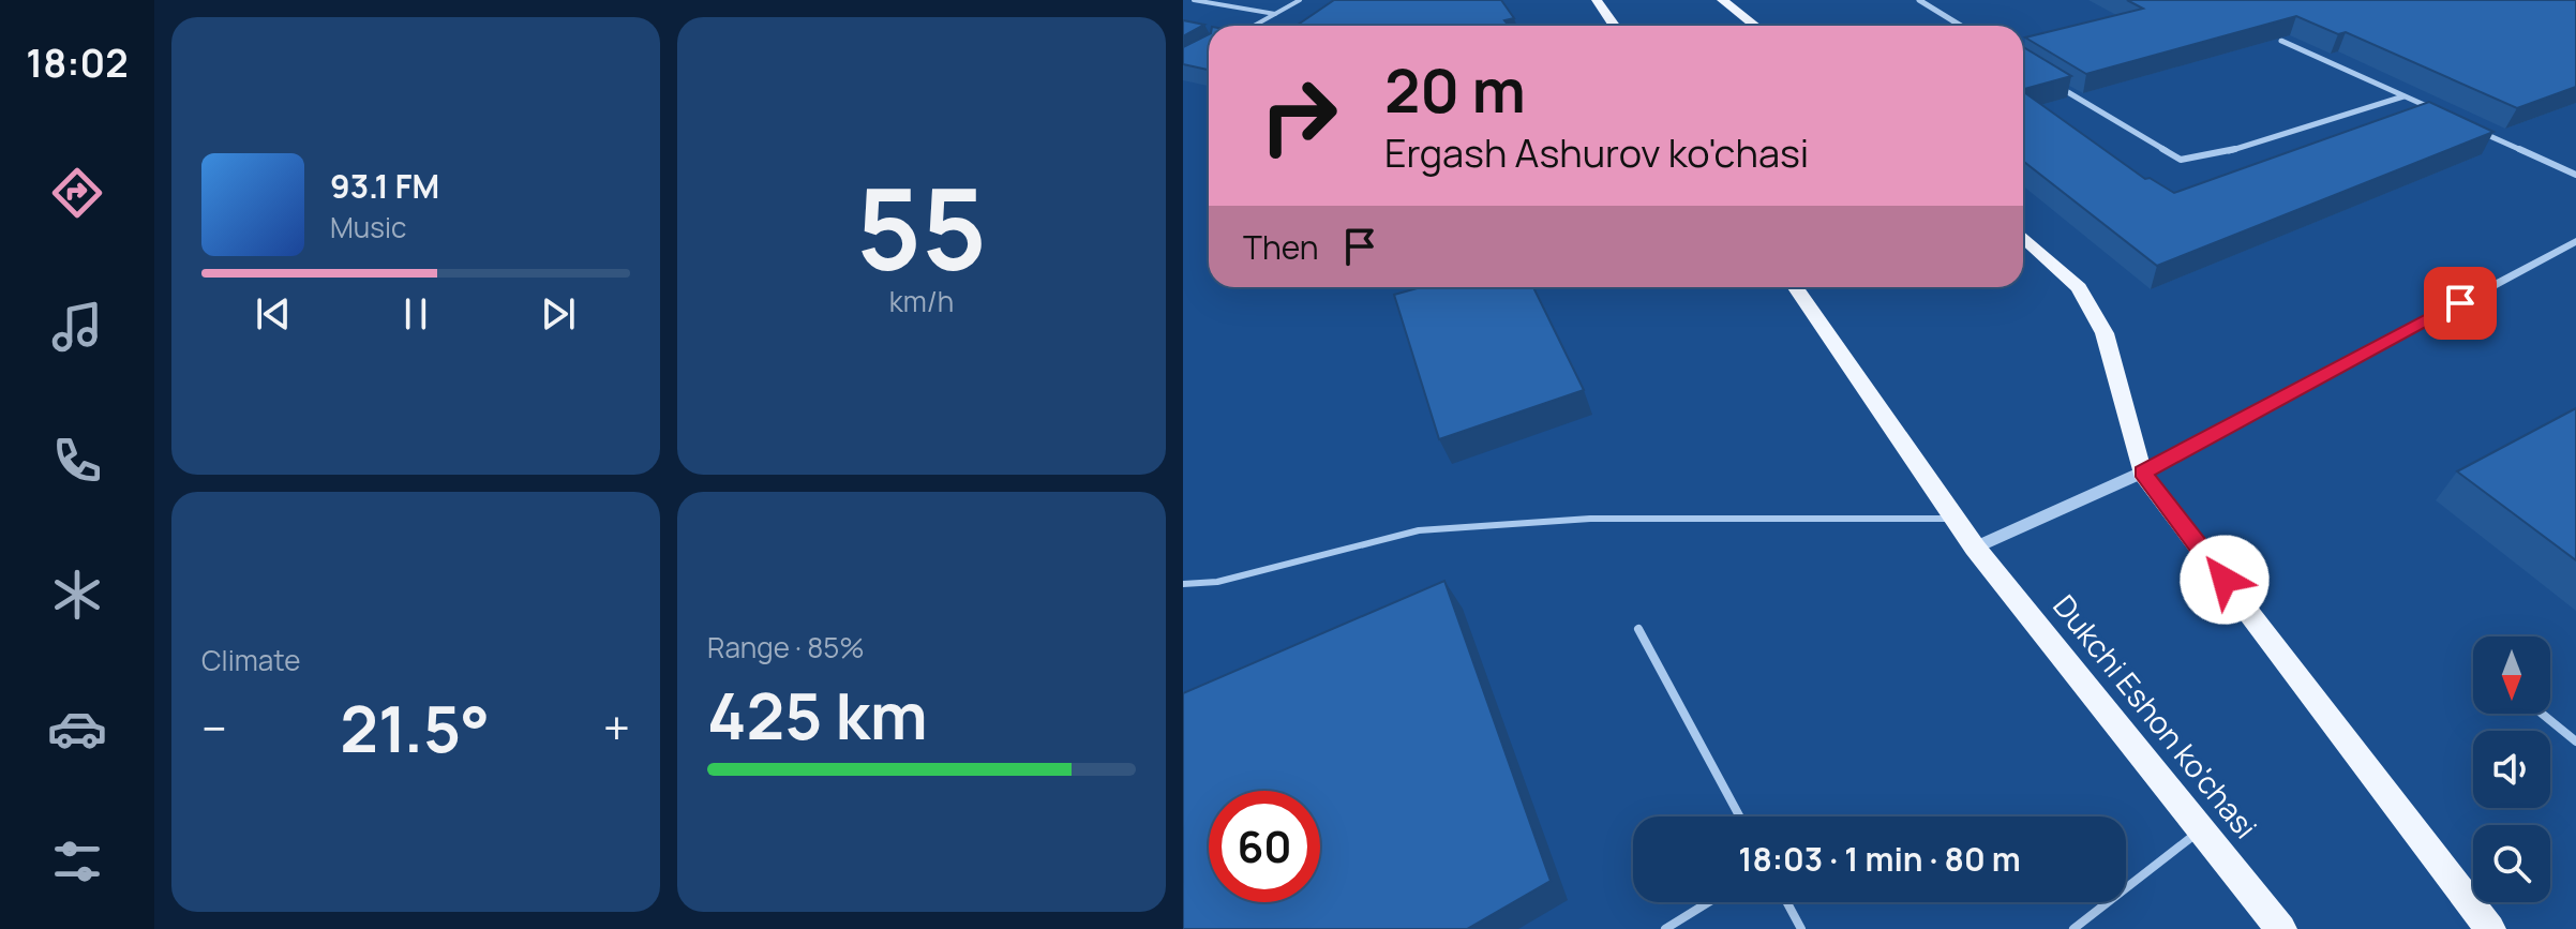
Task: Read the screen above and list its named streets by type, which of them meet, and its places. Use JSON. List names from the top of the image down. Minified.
{"streets":{"main road":["Dukchi Eshon ko'chasi"]},"north":"bottom","page":{"tabs":"18:02","tile":[["55","km/h"],"Climate",["Range · 85%","425 km"]],"turn":["20 m","Ergash Ashurov ko'chasi"],"song":["93.1 FM","Music"],"then":"Then","heat":["−","21.5°","+"],"limit":"60","trip":"18:03 · 1 min · 80 m"}}
